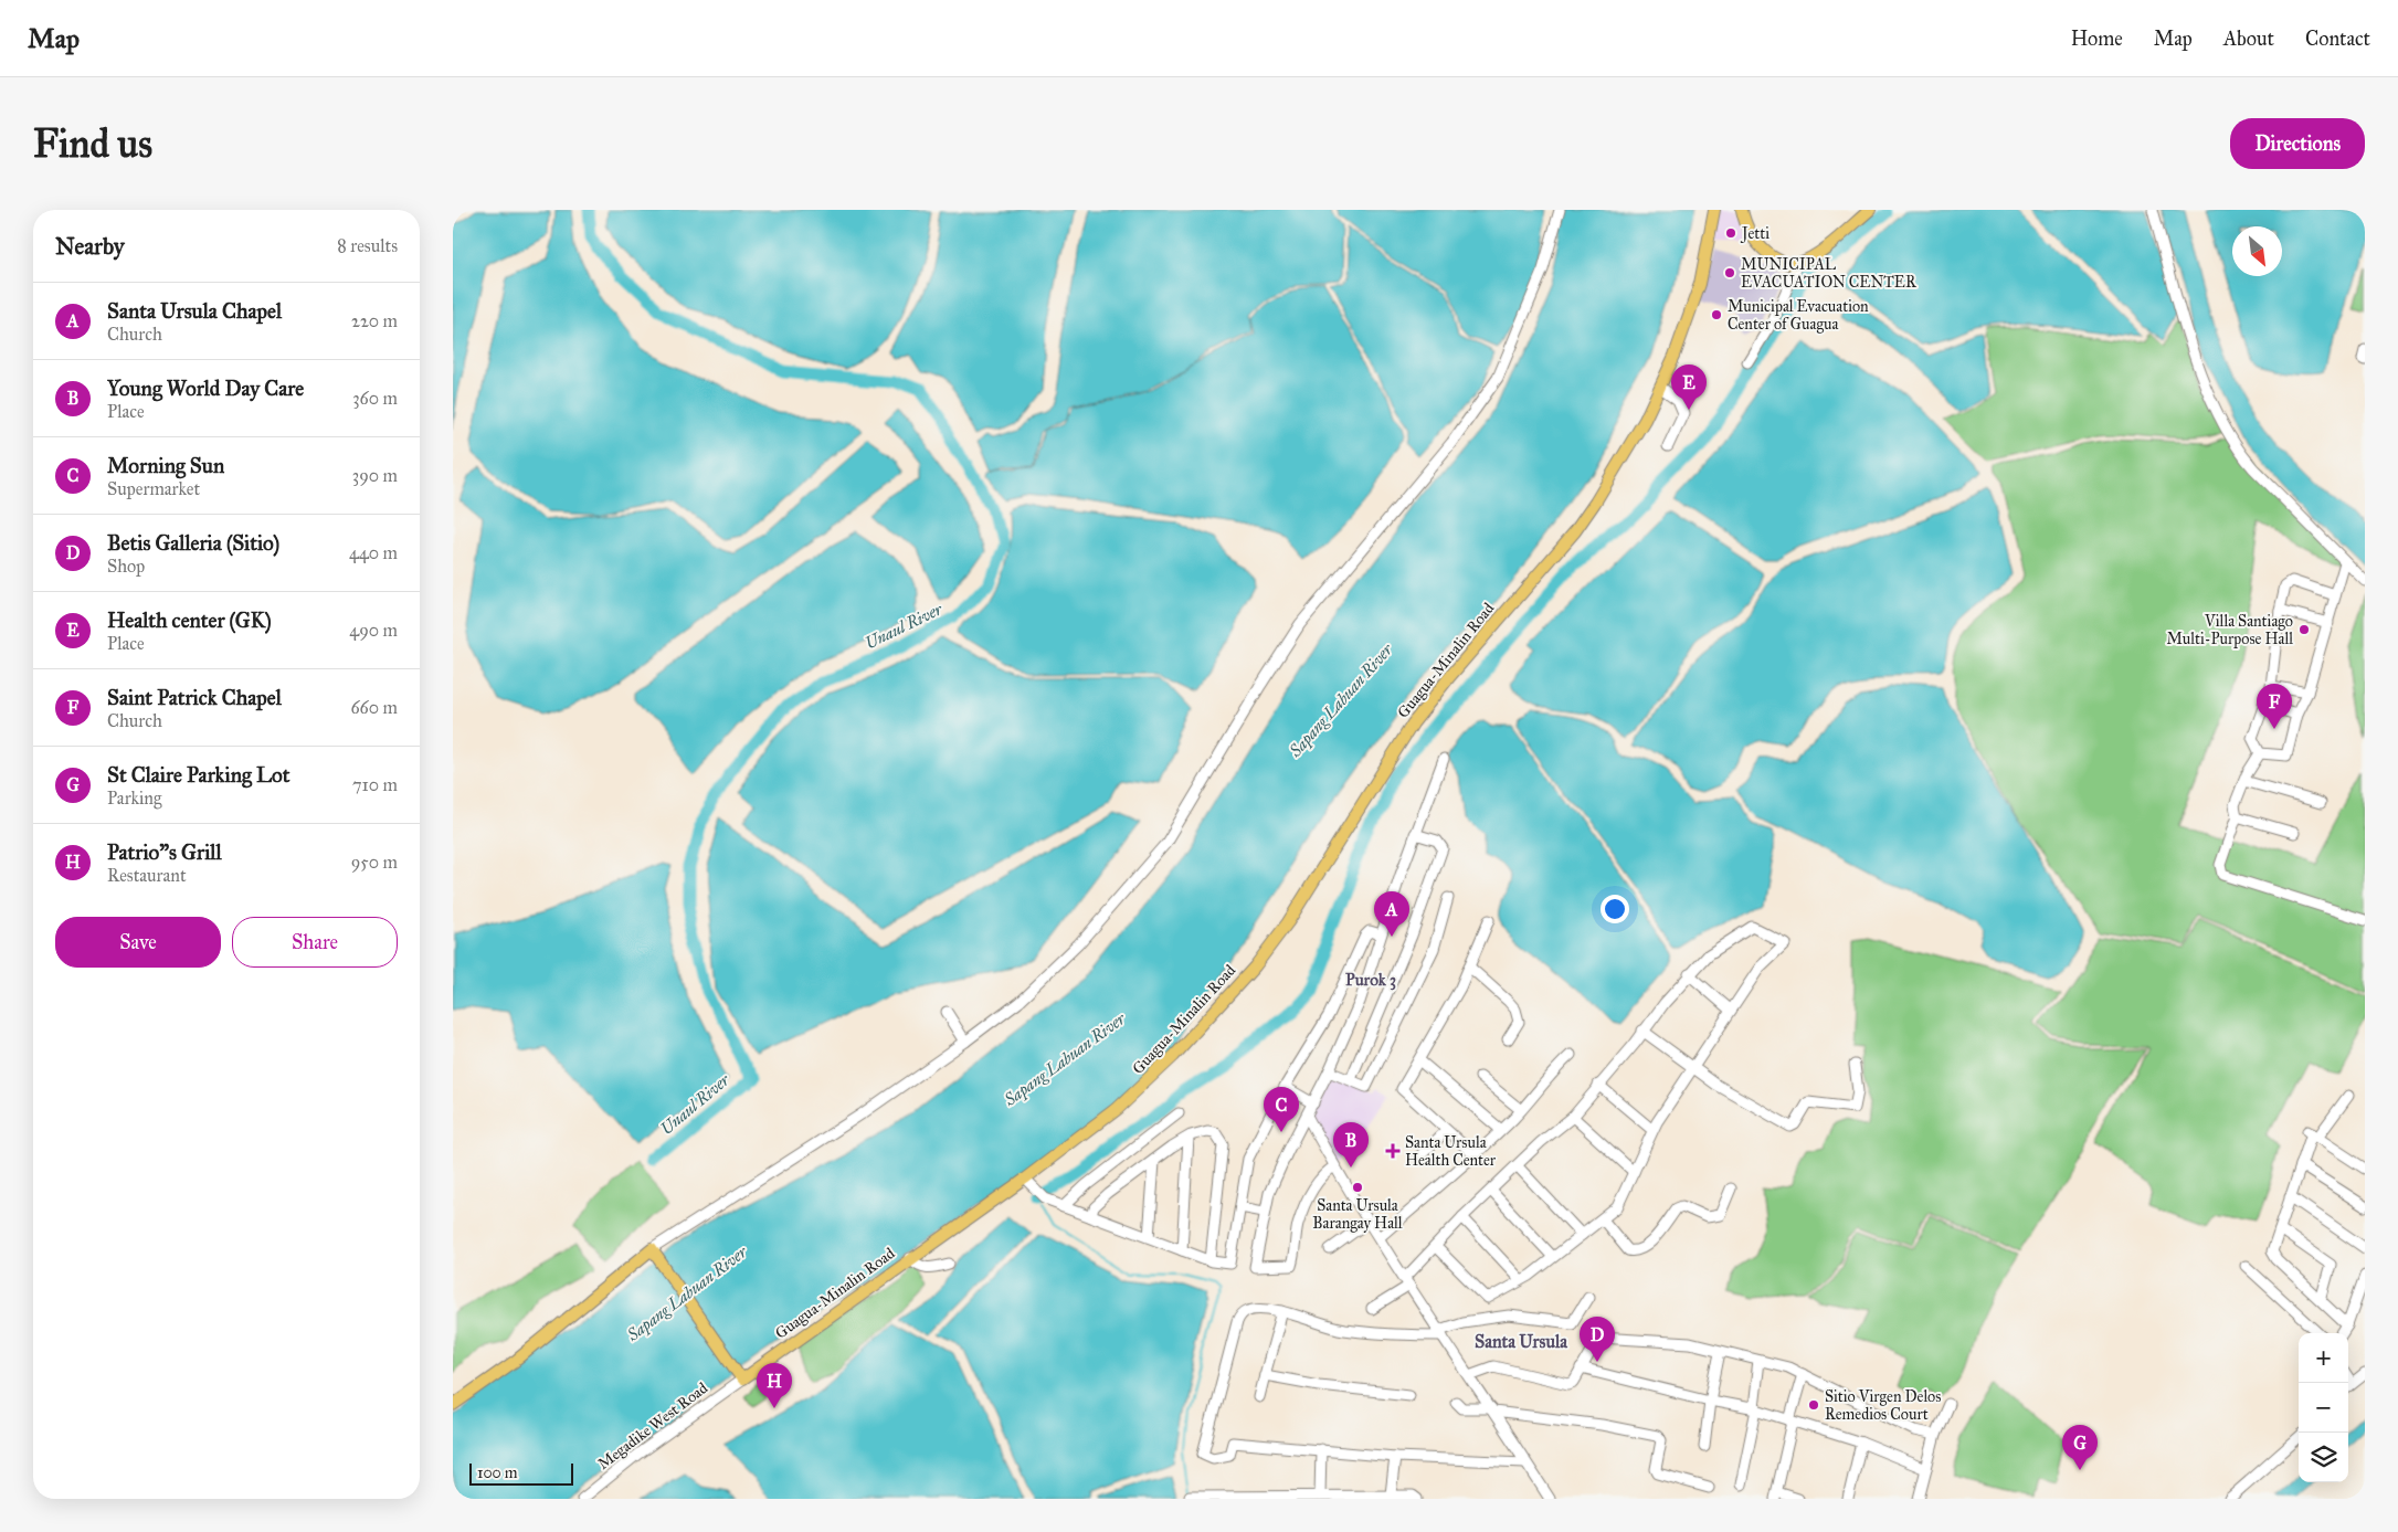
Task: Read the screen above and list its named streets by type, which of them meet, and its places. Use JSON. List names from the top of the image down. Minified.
{"streets":{"main road":["Guagua-Minalin Road"],"street":["Megadike West Road"]},"crossings":[["Guagua-Minalin Road","Megadike West Road"]],"districts":["Purok 3","Santa Ursula"],"water":["Unaul River","Sapang Labuan River"],"places":{"other":["Jetti","MUNICIPAL EVACUATION CENTER","Municipal Evacuation Center of Guagua","Villa Santiago Multi-Purpose Hall","Santa Ursula Barangay Hall","Sitio Virgen Delos Remedios Court"],"health":["Santa Ursula Health Center"]},"scale_bar":"100 m","north":"bottom right","page":{"header":"Map","nav":["Home","Map","About","Contact"],"buttons":["Directions",["Save","Share"]],"title":"Find us","heading":["Nearby","8 results"],"list":[{"mark":"A","name":"Santa Ursula Chapel","note":"Church","value":"220 m"},{"mark":"B","name":"Young World Day Care","note":"Place","value":"360 m"},{"mark":"C","name":"Morning Sun","note":"Supermarket","value":"390 m"},{"mark":"D","name":"Betis Galleria (Sitio)","note":"Shop","value":"440 m"},{"mark":"E","name":"Health center (GK)","note":"Place","value":"490 m"},{"mark":"F","name":"Saint Patrick Chapel","note":"Church","value":"660 m"},{"mark":"G","name":"St Claire Parking Lot","note":"Parking","value":"710 m"},{"mark":"H","name":"Patrio\"s Grill","note":"Restaurant","value":"950 m"}],"pins":["E","F","A","C","B","D","H","G"],"map_buttons":["+","−"],"scale":"100 m"}}
